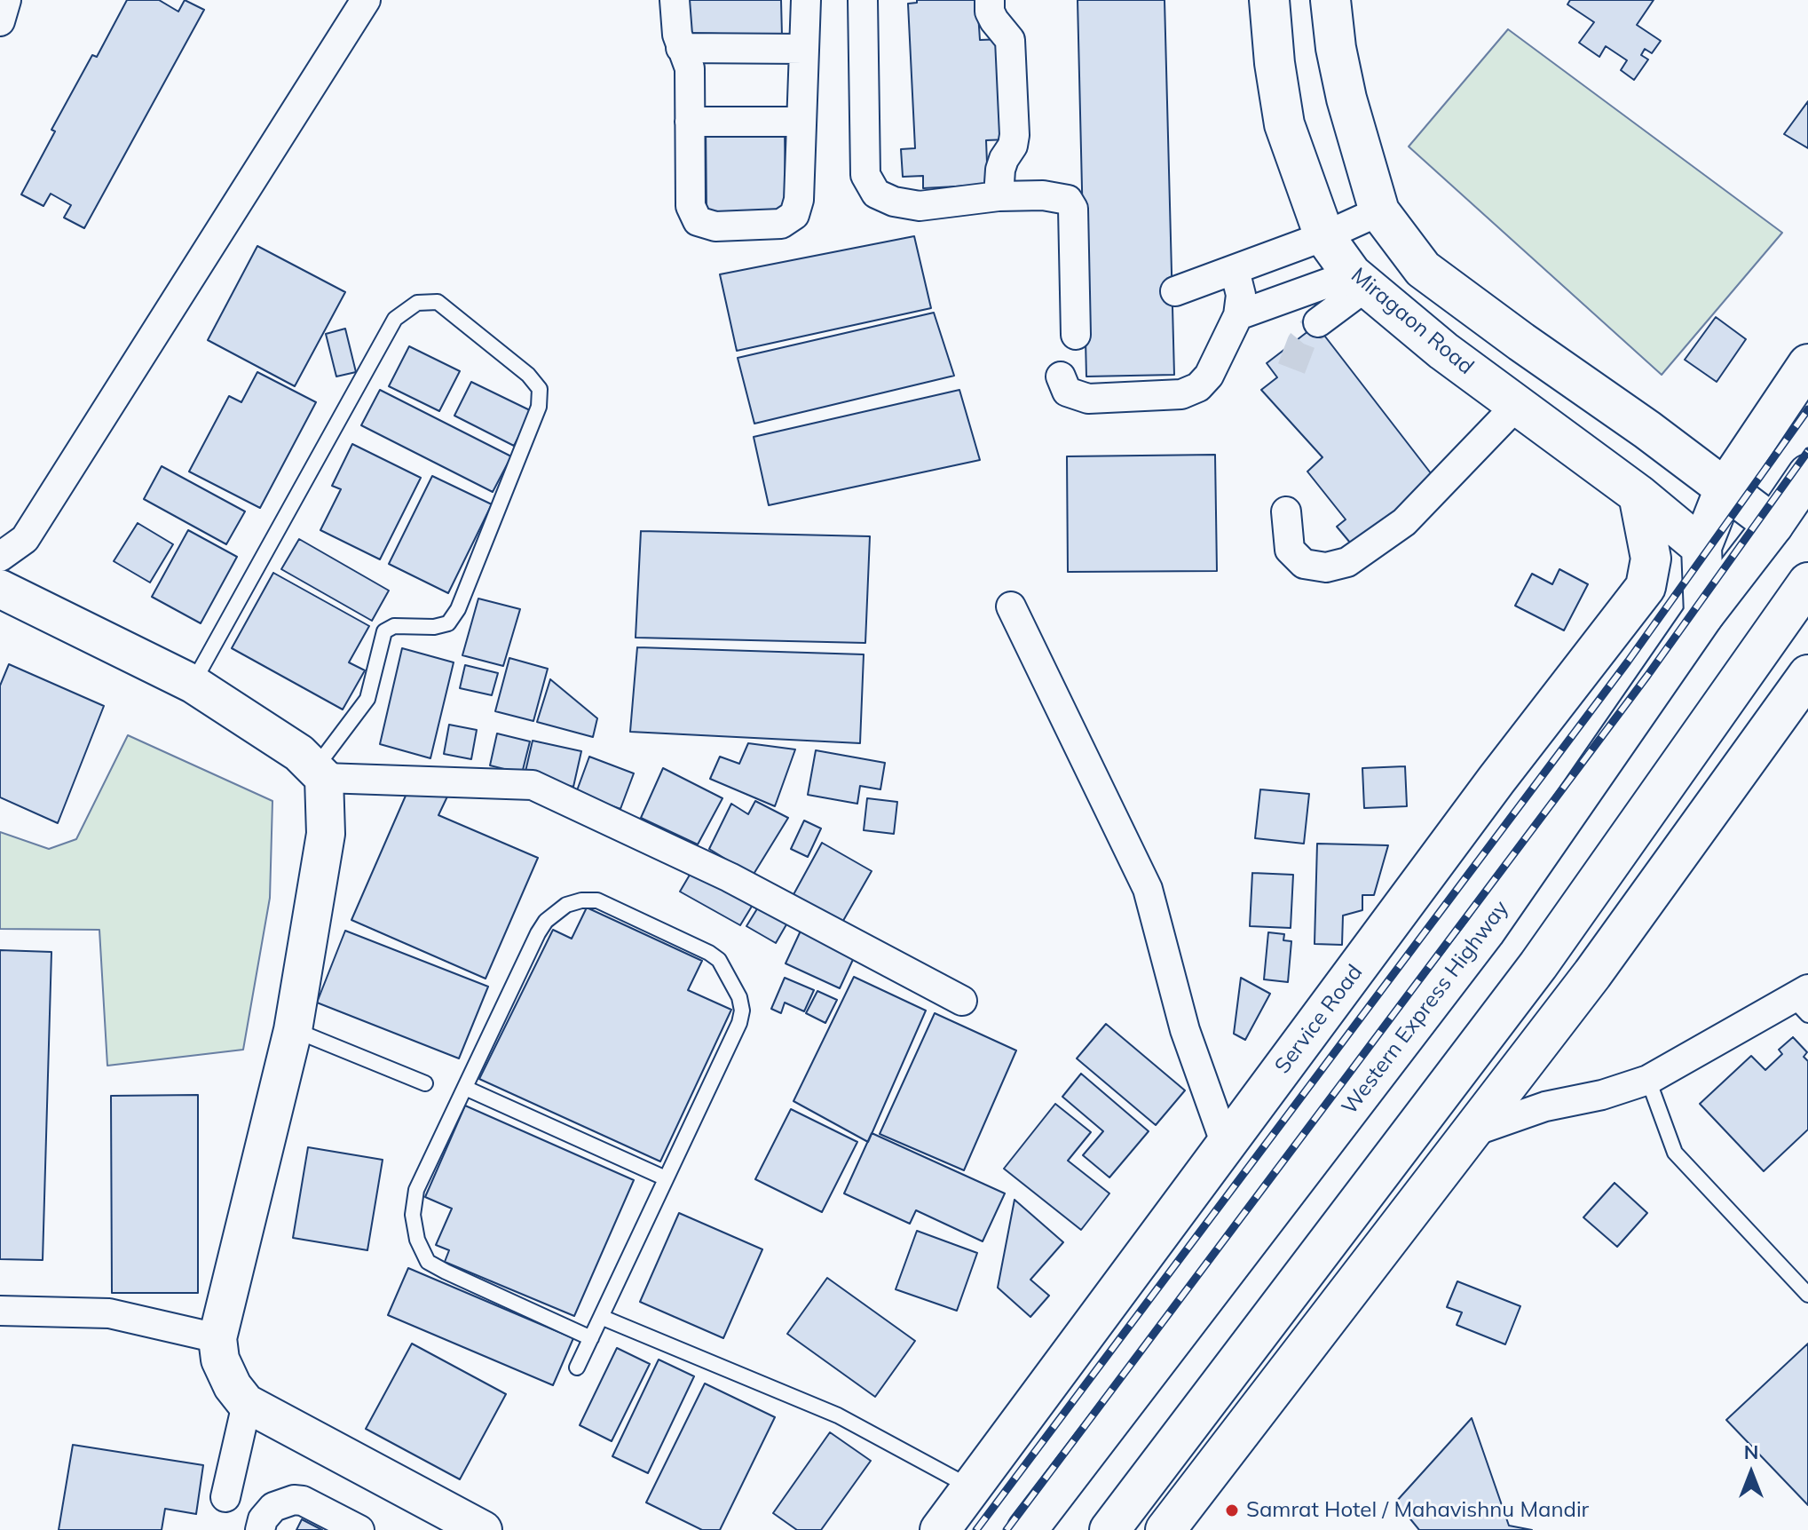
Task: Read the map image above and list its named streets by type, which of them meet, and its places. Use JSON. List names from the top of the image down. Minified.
{"streets":{"main road":["Miragaon Road","Western Express Highway","Service Road"]},"crossings":[["Miragaon Road","Service Road"]],"places":["Samrat Hotel / Mahavishnu Mandir"],"north":"top"}
